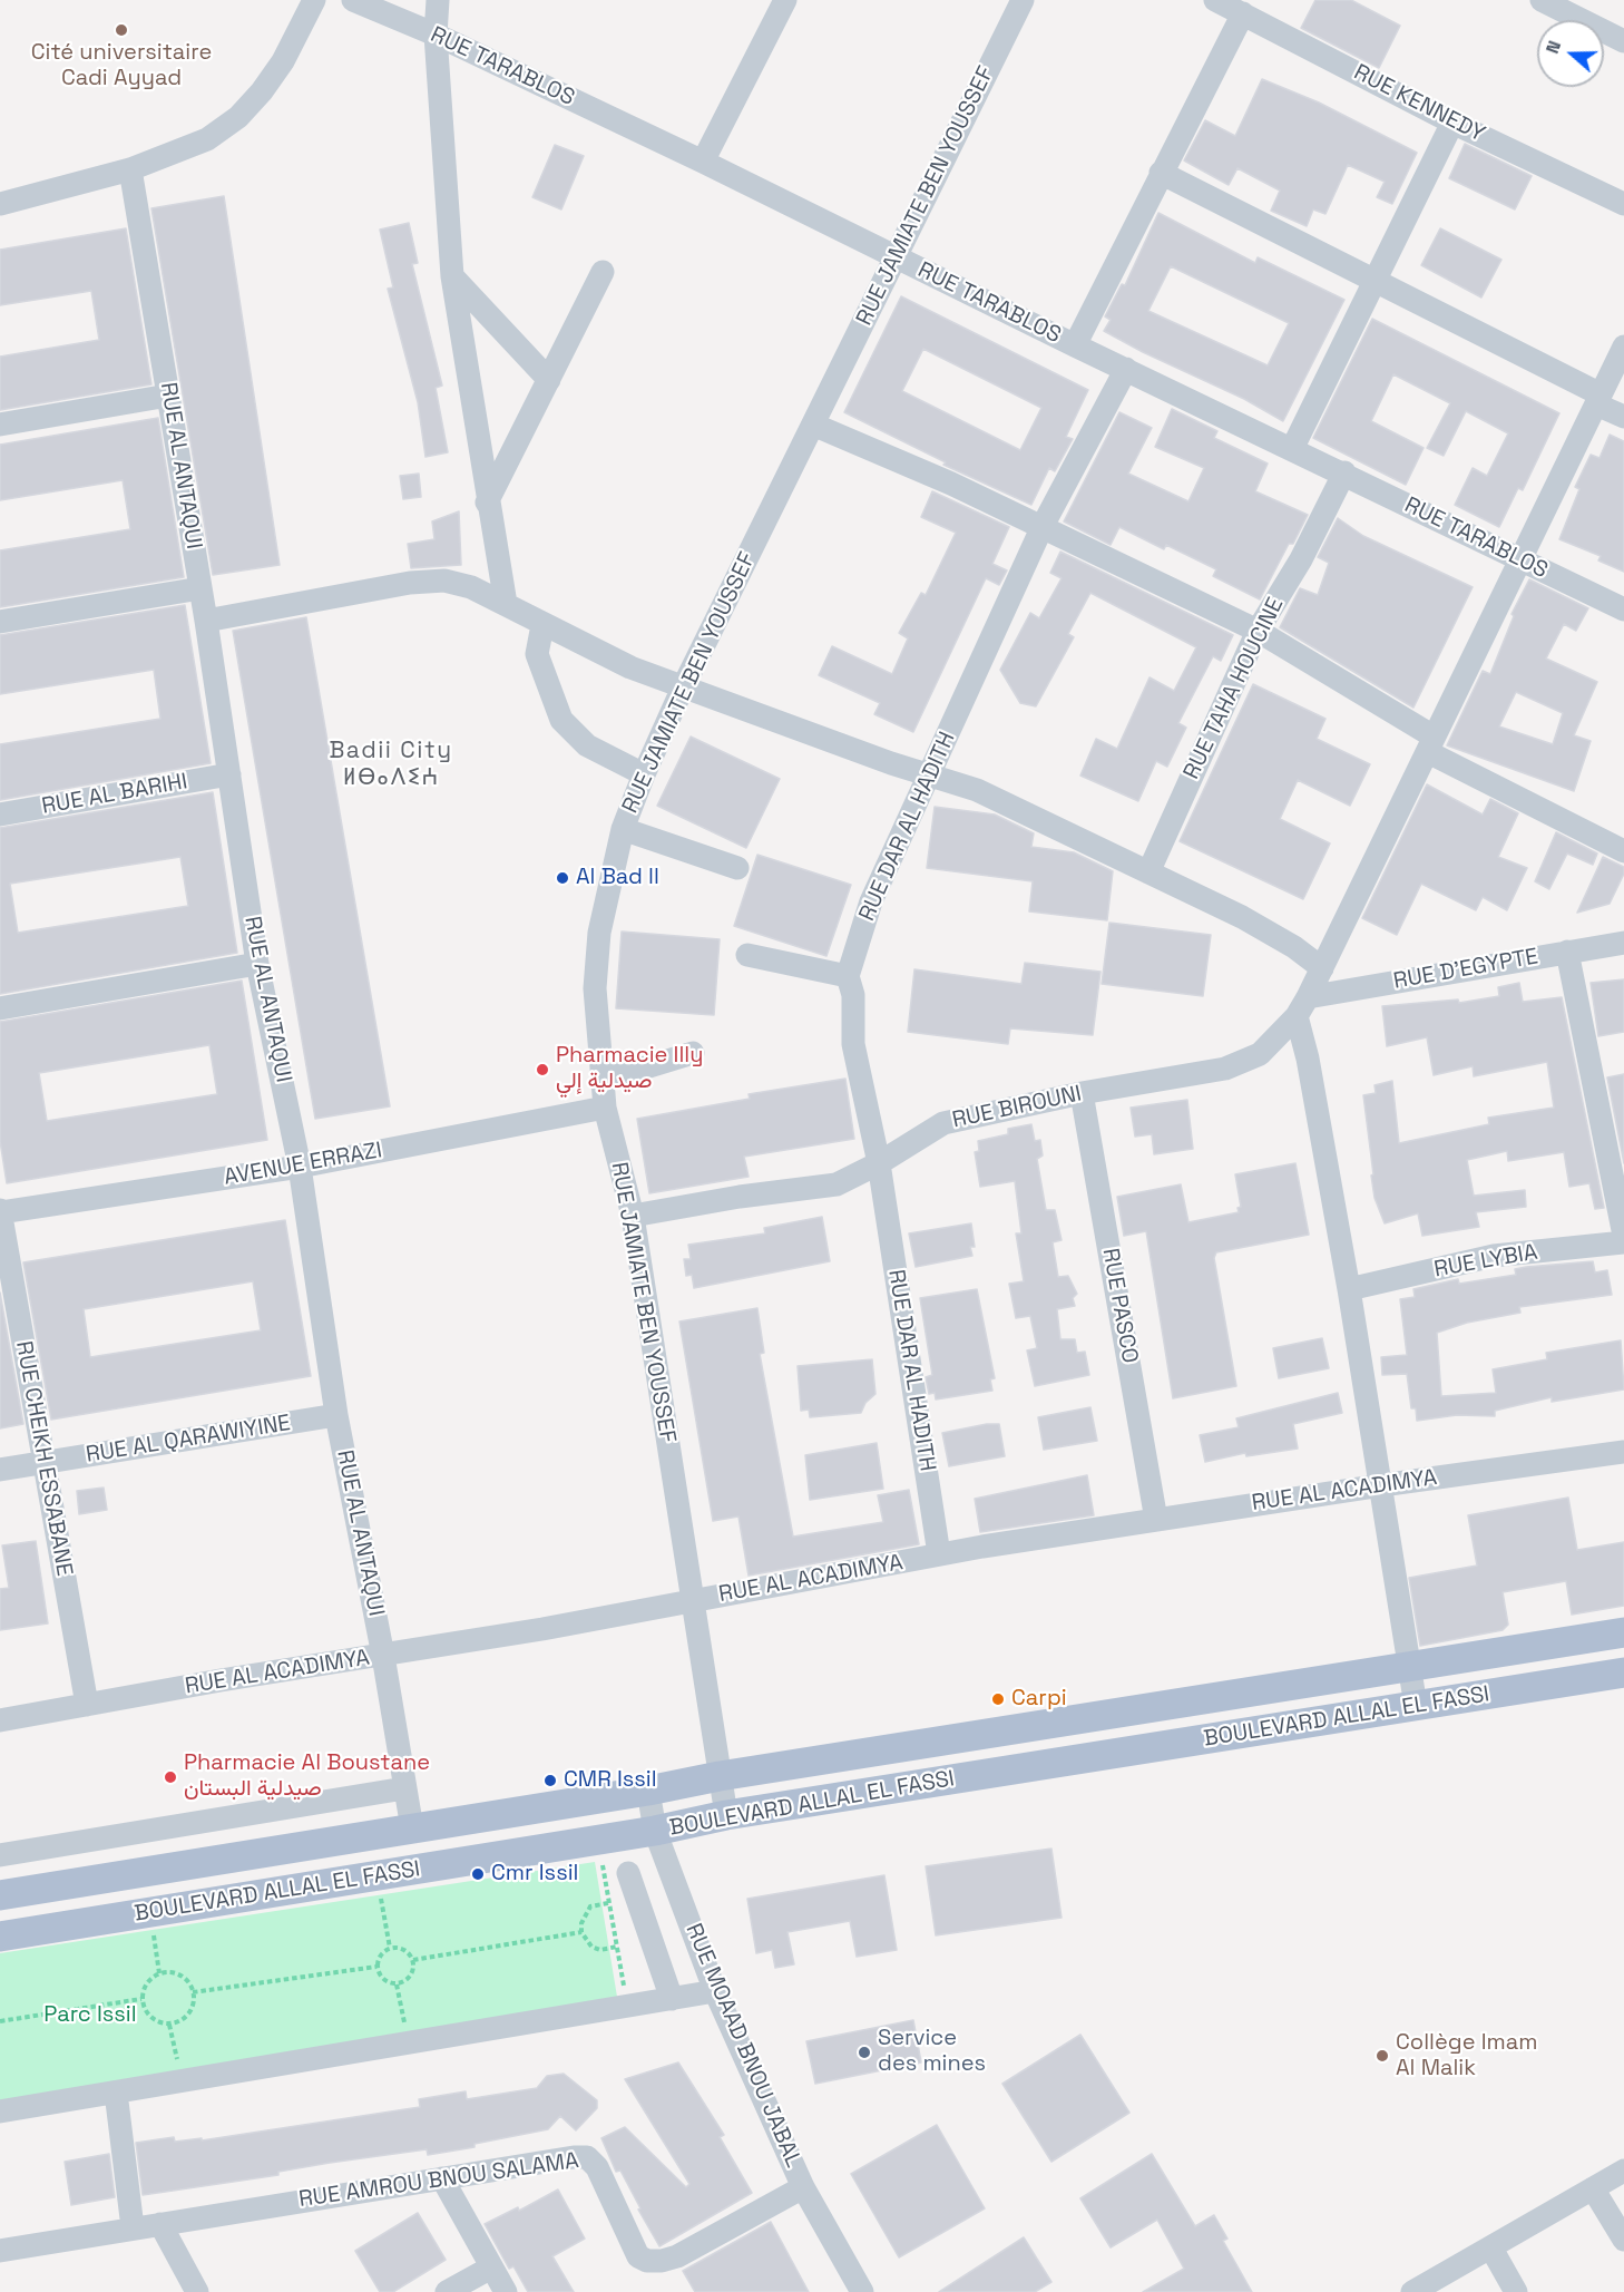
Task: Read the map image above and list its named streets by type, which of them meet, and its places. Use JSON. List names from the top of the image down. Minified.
{"streets":{"main road":["BOULEVARD ALLAL EL FASSI"],"street":["RUE TARABLOS","RUE KENNEDY","RUE JAMIATE BEN YOUSSEF","RUE AL ANTAQUI","RUE TAHA HOUCINE","RUE AL BARIHI","RUE DAR AL HADITH","RUE D'EGYPTE","RUE BIROUNI","AVENUE ERRAZI","RUE LYBIA","RUE PASCO","RUE AL QARAWIYINE","RUE CHEIKH ESSABANE","RUE AL ACADIMYA","RUE MOAAD BNOU JABAL","RUE AMROU BNOU SALAMA"]},"crossings":[["RUE TARABLOS","RUE JAMIATE BEN YOUSSEF"],["RUE TARABLOS","RUE TAHA HOUCINE"],["RUE TARABLOS","RUE DAR AL HADITH"],["RUE TARABLOS","RUE BIROUNI"],["RUE JAMIATE BEN YOUSSEF","RUE BIROUNI"],["RUE JAMIATE BEN YOUSSEF","AVENUE ERRAZI"],["RUE JAMIATE BEN YOUSSEF","RUE AL ACADIMYA"],["RUE JAMIATE BEN YOUSSEF","BOULEVARD ALLAL EL FASSI"],["RUE AL ANTAQUI","RUE AL BARIHI"],["RUE AL ANTAQUI","AVENUE ERRAZI"],["RUE AL ANTAQUI","RUE AL QARAWIYINE"],["RUE AL ANTAQUI","RUE AL ACADIMYA"],["RUE AL ANTAQUI","BOULEVARD ALLAL EL FASSI"],["RUE DAR AL HADITH","RUE BIROUNI"],["RUE DAR AL HADITH","RUE AL ACADIMYA"],["RUE D'EGYPTE","RUE BIROUNI"],["RUE BIROUNI","RUE PASCO"],["AVENUE ERRAZI","RUE CHEIKH ESSABANE"],["RUE PASCO","RUE AL ACADIMYA"],["RUE AL QARAWIYINE","RUE CHEIKH ESSABANE"],["RUE CHEIKH ESSABANE","RUE AL ACADIMYA"],["BOULEVARD ALLAL EL FASSI","RUE MOAAD BNOU JABAL"],["RUE MOAAD BNOU JABAL","RUE AMROU BNOU SALAMA"]],"districts":["Badii City ⵍⴱⴰⴷⵉⵄ"],"parks":["Parc Issil"],"places":["Cité universitaire Cadi Ayyad","Al Bad ll","Pharmacie Illy صيدلية إلي","Carpi","Pharmacie Al Boustane صيدلية البستان","CMR Issil","Cmr Issil","Service des mines","Collège Imam Al Malik"],"north":"left"}
